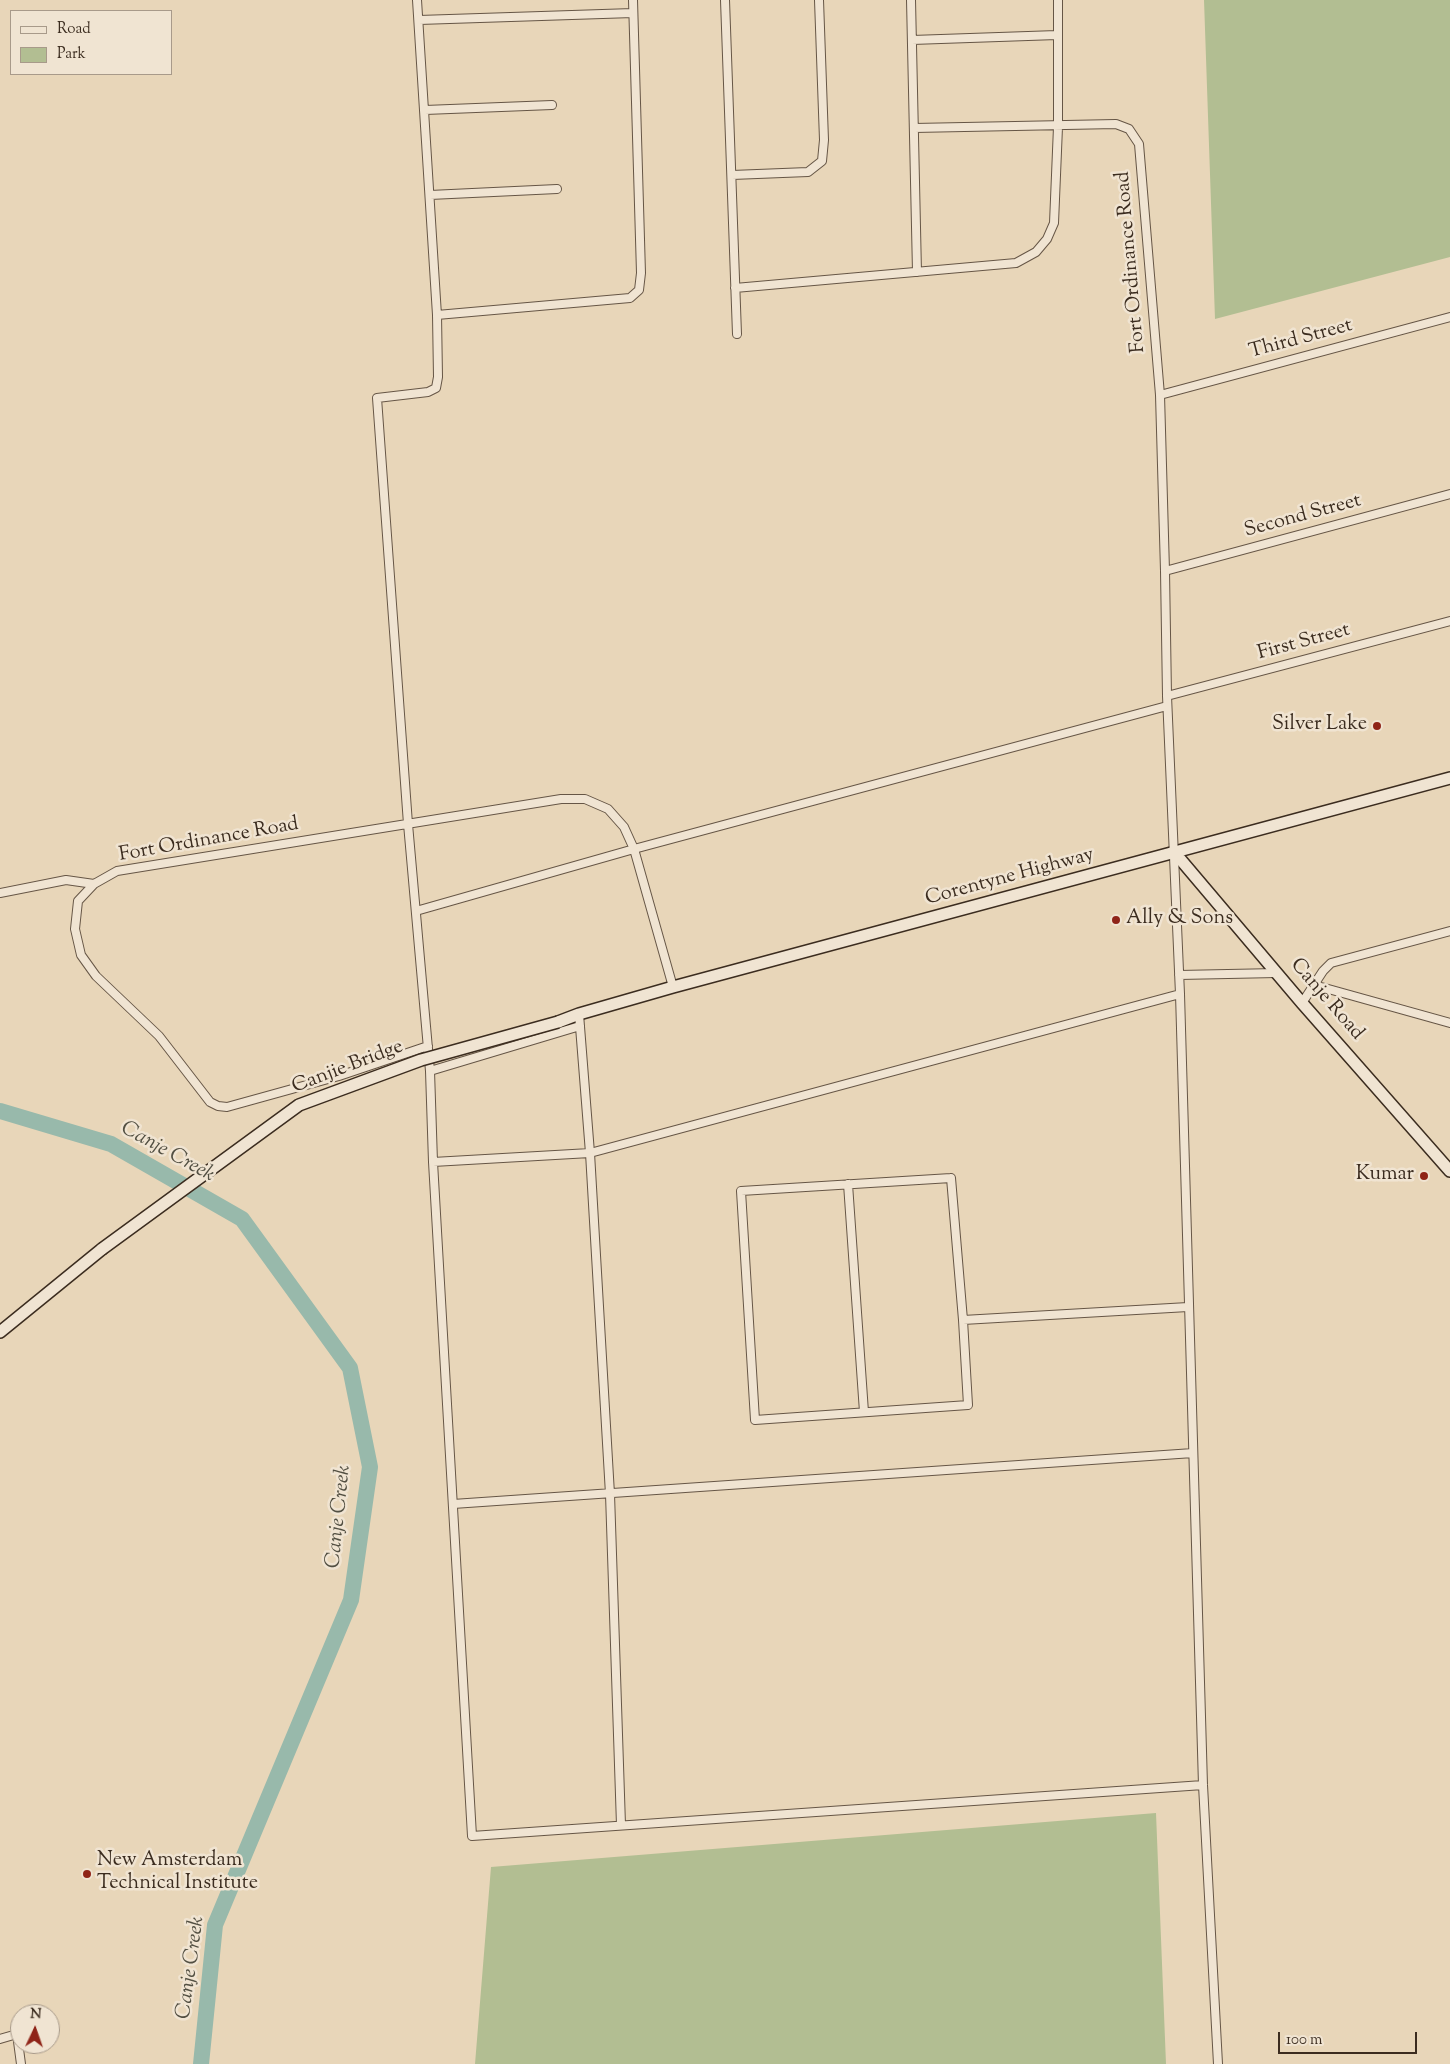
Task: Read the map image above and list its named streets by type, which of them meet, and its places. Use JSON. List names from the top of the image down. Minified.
{"streets":{"main road":["Corentyne Highway","Canje Road","Canjie Bridge"],"street":["Fort Ordinance Road","Third Street","Second Street","First Street"]},"crossings":[["Fort Ordinance Road","Third Street"],["Fort Ordinance Road","Second Street"],["Fort Ordinance Road","First Street"],["Fort Ordinance Road","Corentyne Highway"],["Fort Ordinance Road","Canje Road"],["Corentyne Highway","Canje Road"],["Corentyne Highway","Canjie Bridge"]],"water":["Canje Creek"],"places":["Silver Lake","Ally & Sons","Kumar","New Amsterdam Technical Institute"],"legend":["Road","Park"],"scale_bar":"100 m","north":"top"}
